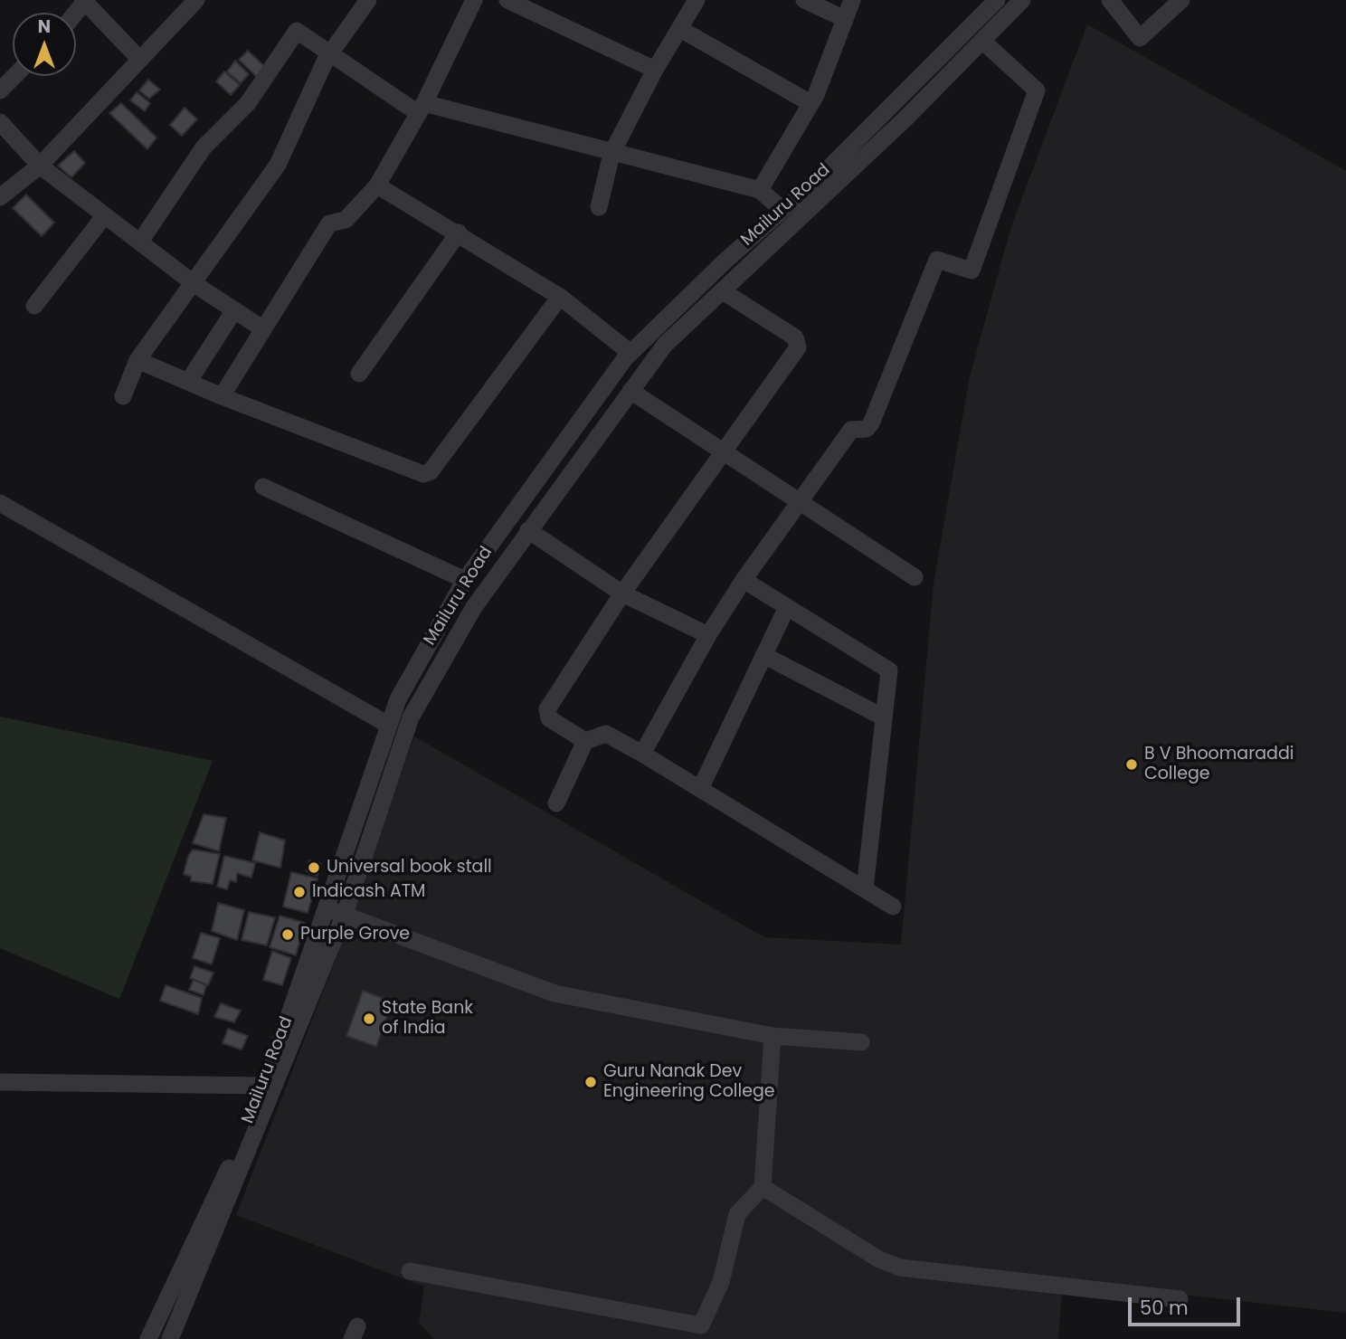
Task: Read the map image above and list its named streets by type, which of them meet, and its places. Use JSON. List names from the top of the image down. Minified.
{"streets":{"street":["Mailuru Road"]},"places":["B V Bhoomaraddi College","Universal book stall","Indicash ATM","Purple Grove","State Bank of India","Guru Nanak Dev Engineering College"],"scale_bar":"50 m","north":"top"}
